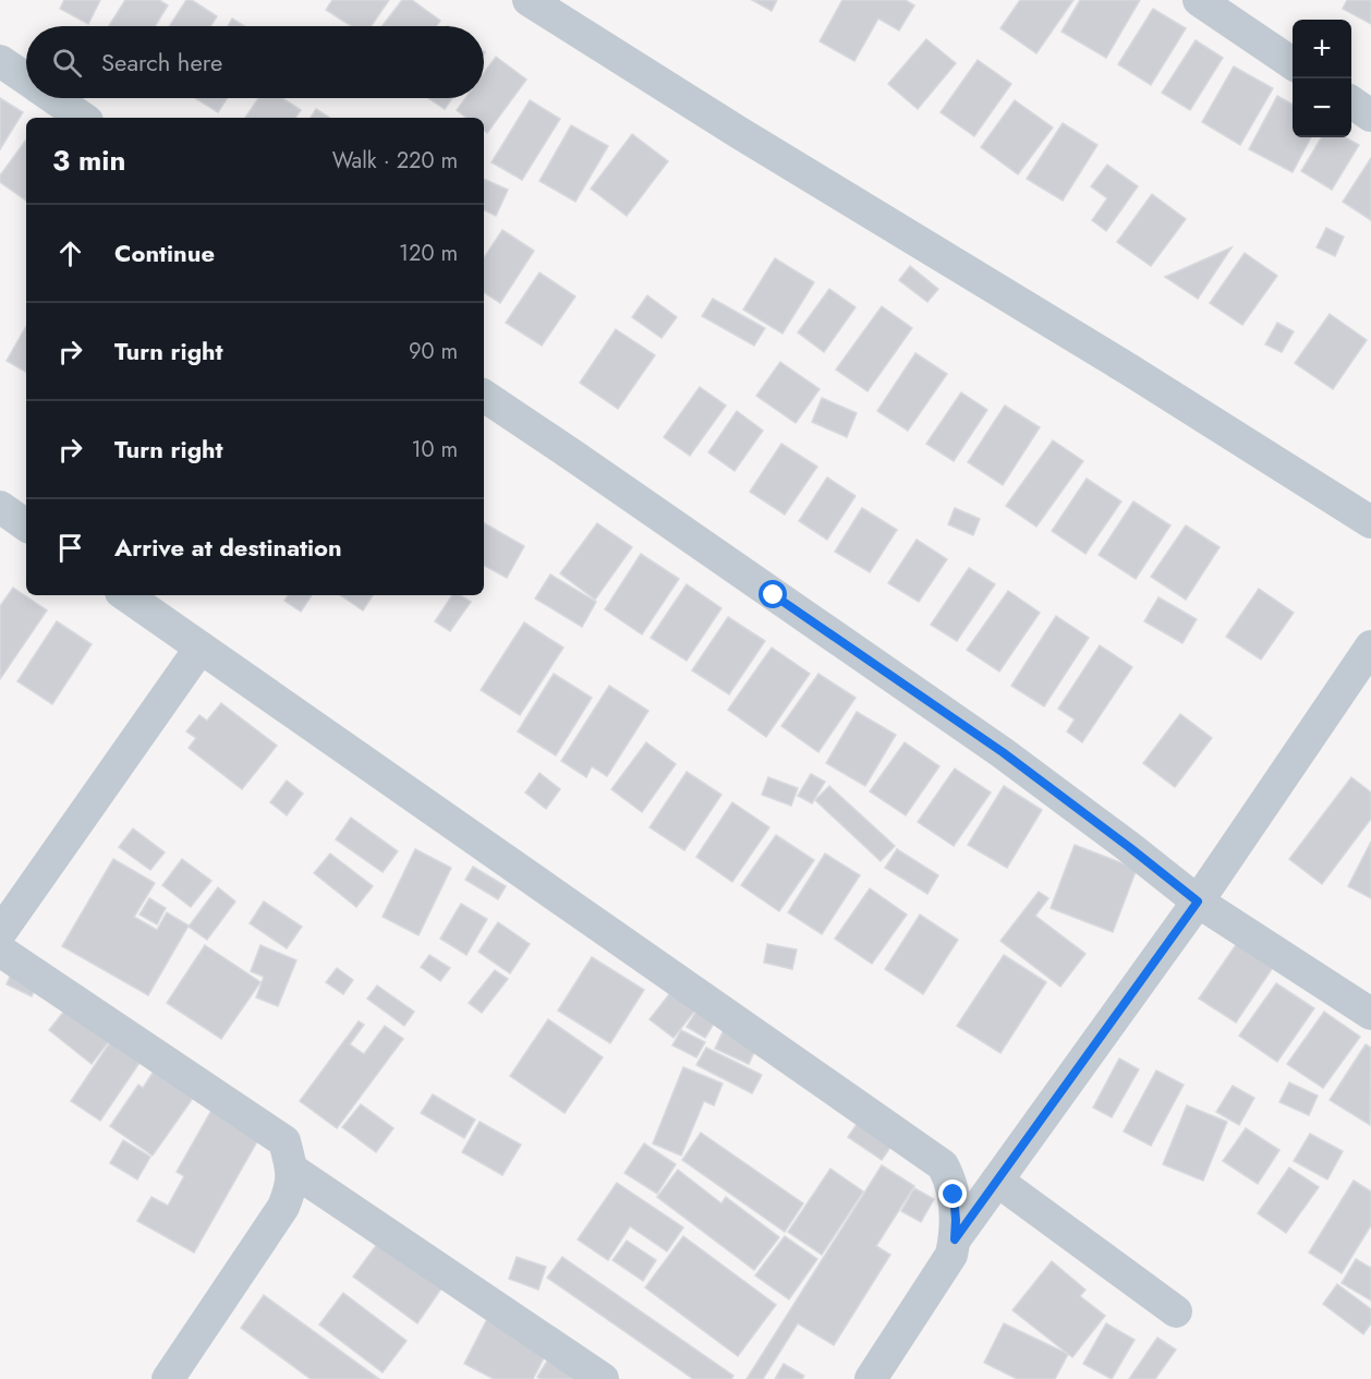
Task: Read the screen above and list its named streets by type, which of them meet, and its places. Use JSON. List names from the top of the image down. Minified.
{"page":{"map_buttons":["+","−"],"search":"Search here","heading":["3 min","Walk · 220 m"],"list":[["Continue","120 m"],["Turn right","90 m"],["Turn right","10 m"],"Arrive at destination"]}}
